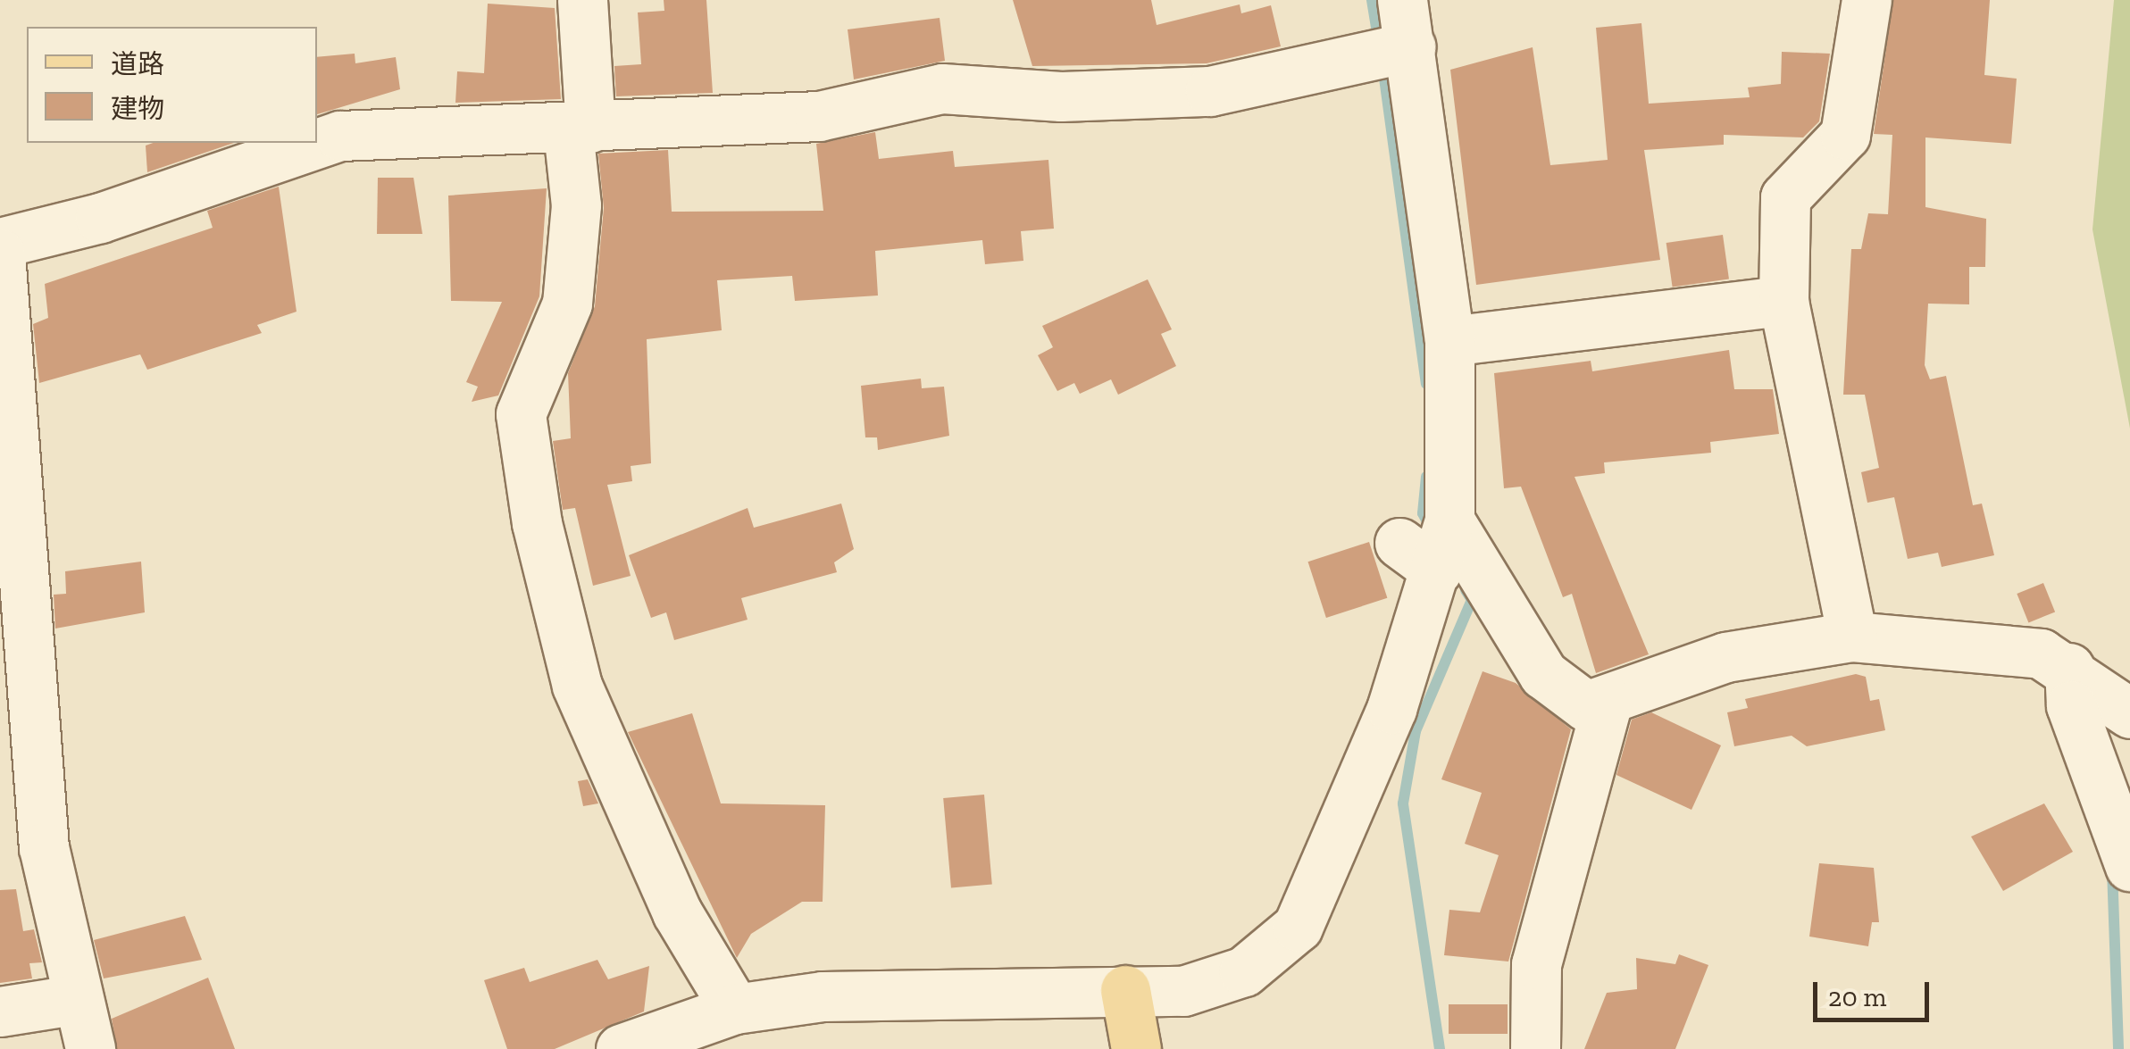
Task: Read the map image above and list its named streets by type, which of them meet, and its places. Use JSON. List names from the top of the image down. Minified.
{"legend":["道路","建物"],"scale_bar":"20 m"}
